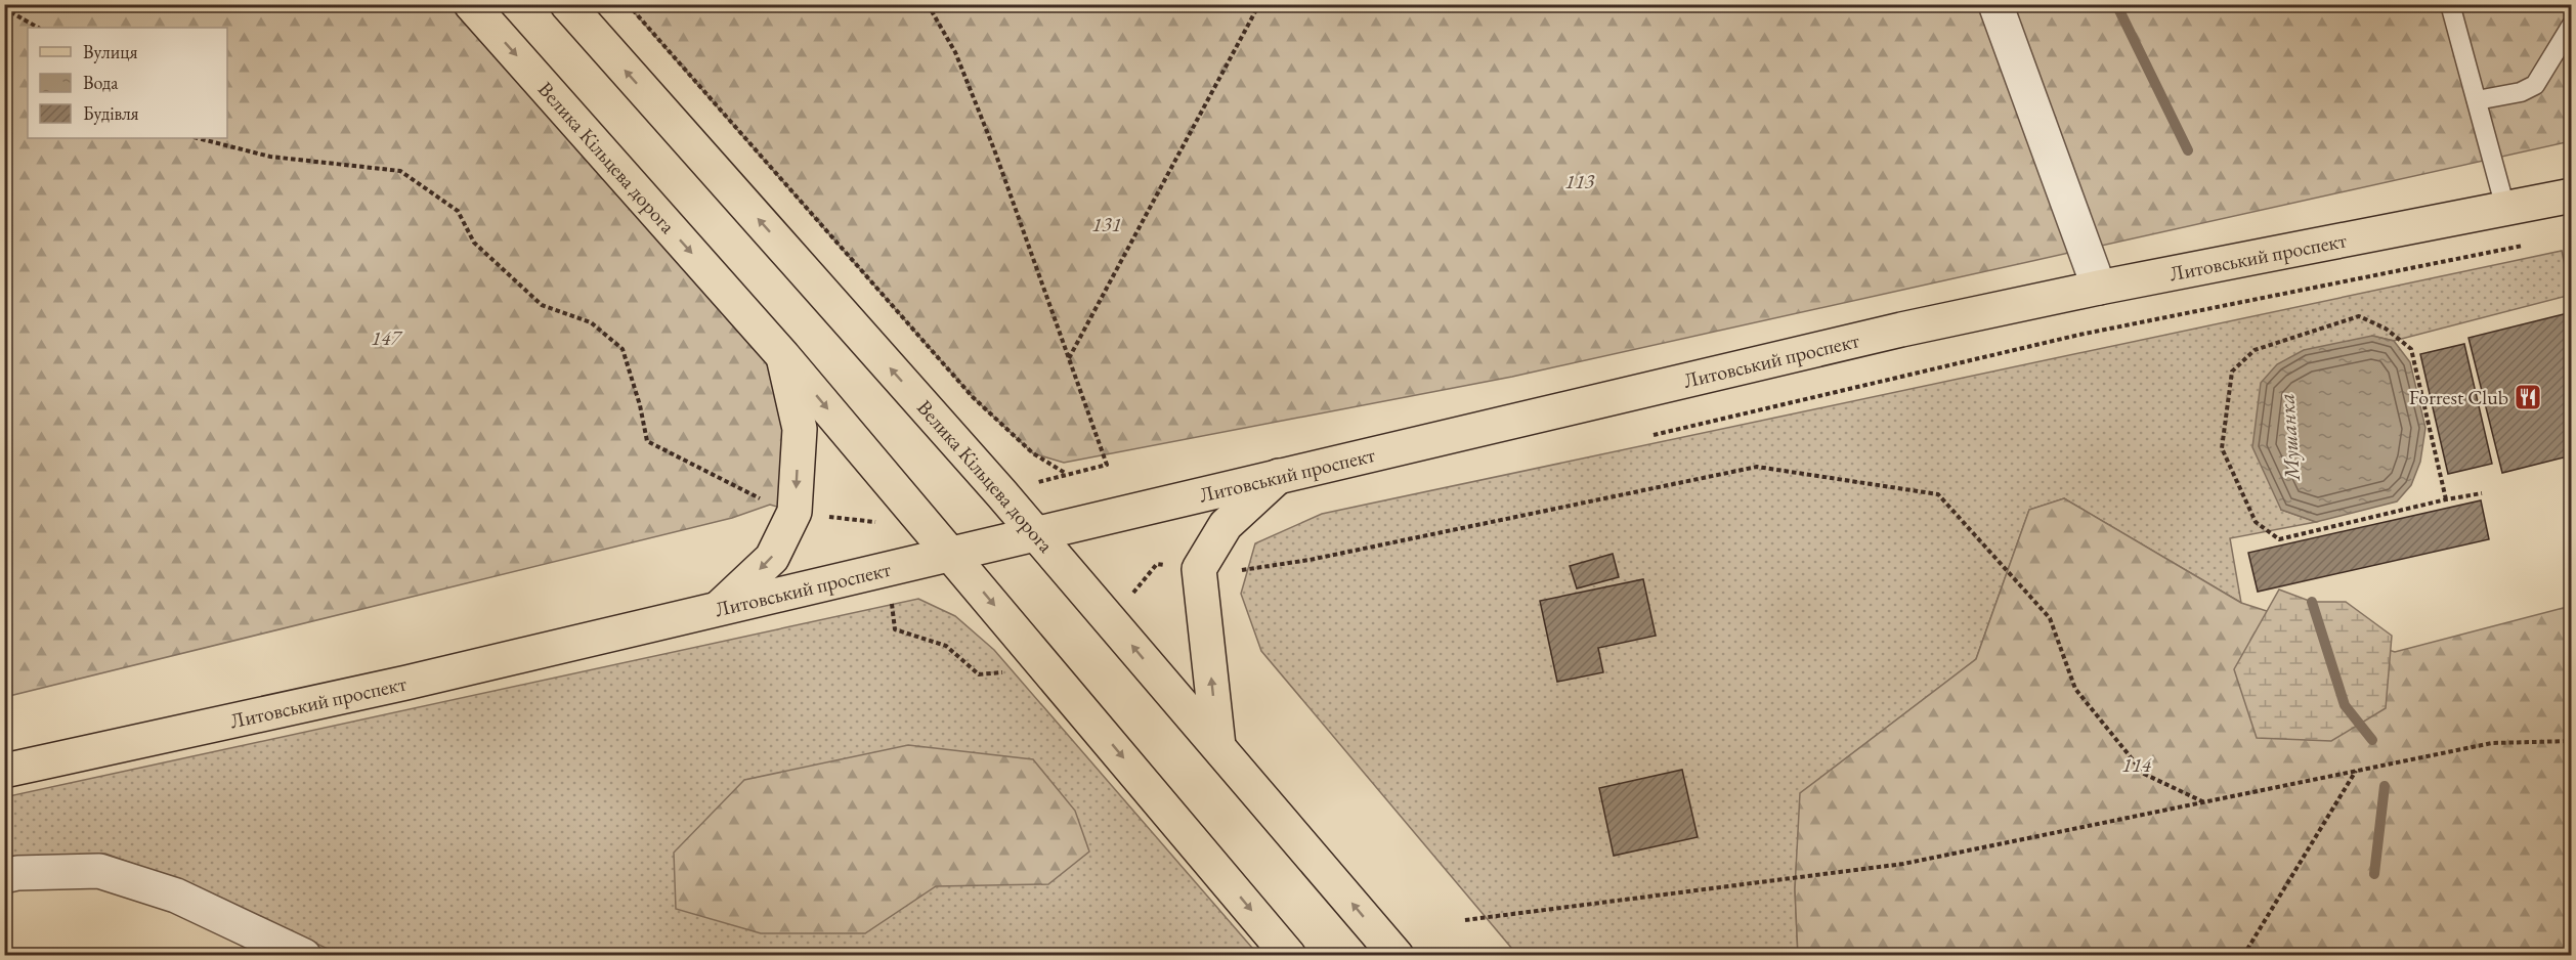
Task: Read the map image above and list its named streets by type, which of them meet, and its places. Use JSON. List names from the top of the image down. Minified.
{"streets":{"main road":["Велика Кільцева дорога","Литовський проспект"]},"crossings":[["Велика Кільцева дорога","Литовський проспект"]],"water":["Мушанка"],"parks":["113","131","147","114"],"places":{"restaurant":["Forrest Club"]},"legend":["Вулиця","Вода","Будівля"]}
